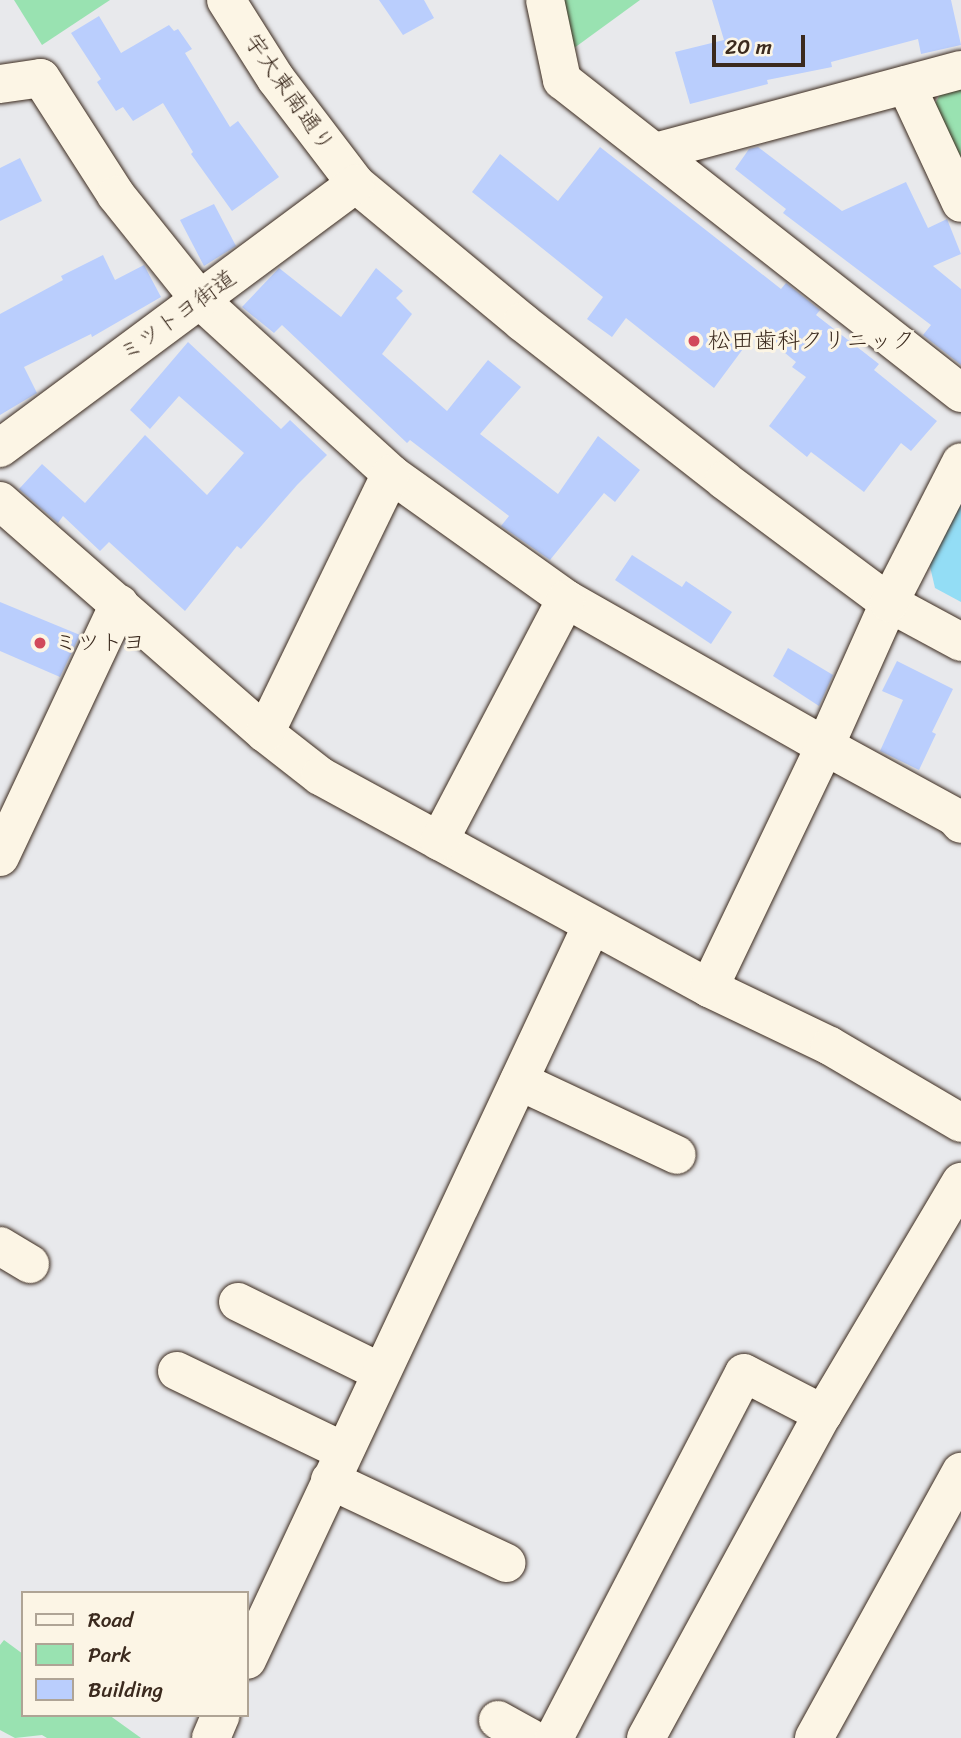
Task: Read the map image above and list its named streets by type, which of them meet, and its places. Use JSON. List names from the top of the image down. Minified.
{"streets":{"street":["宇大東南通り","ミツトヨ街道"]},"crossings":[["宇大東南通り","ミツトヨ街道"]],"places":["松田歯科クリニック","ミツトヨ"],"legend":["Road","Park","Building"],"scale_bar":"20 m"}
